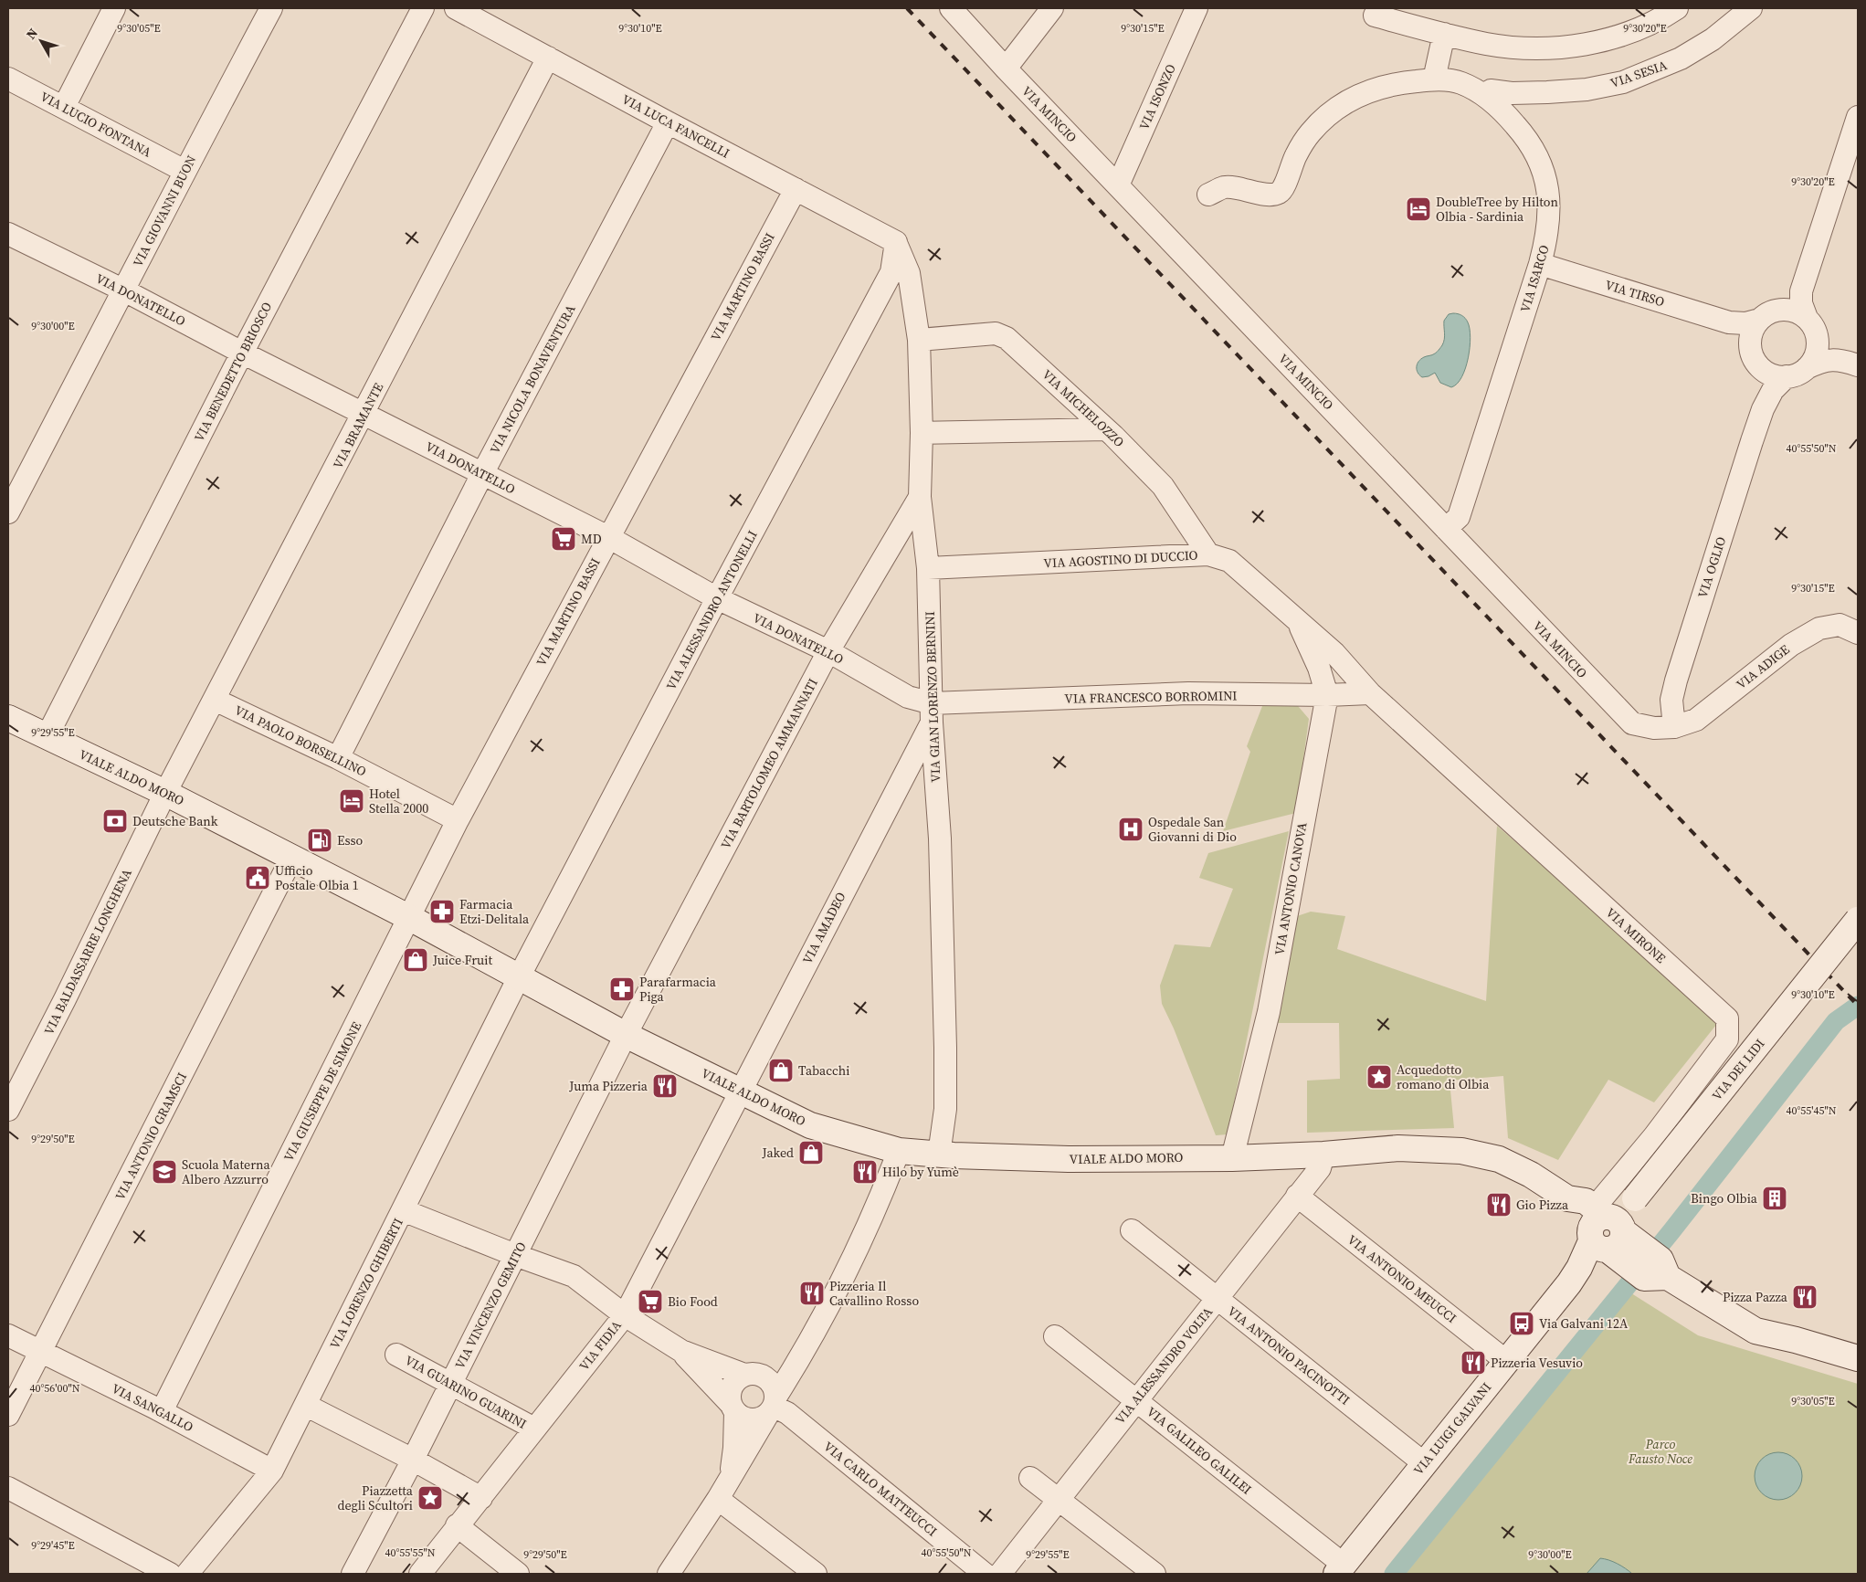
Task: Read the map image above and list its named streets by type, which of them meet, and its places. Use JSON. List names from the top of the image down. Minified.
{"streets":{"main road":["VIALE ALDO MORO","VIA DEI LIDI","VIA LUIGI GALVANI"],"street":["VIA SESIA","VIA ISONZO","VIA MINCIO","VIA LUCIO FONTANA","VIA LUCA FANCELLI","VIA GIOVANNI BUON","VIA ISARCO","VIA MARTINO BASSI","VIA TIRSO","VIA DONATELLO","VIA BENEDETTO BRIOSCO","VIA NICOLA BONAVENTURA","VIA MICHELOZZO","VIA BRAMANTE","VIA AGOSTINO DI DUCCIO","VIA OGLIO","VIA ALESSANDRO ANTONELLI","VIA ADIGE","VIA GIAN LORENZO BERNINI","VIA FRANCESCO BORROMINI","VIA PAOLO BORSELLINO","VIA BARTOLOMEO AMMANNATI","VIA ANTONIO CANOVA","VIA AMADEO","VIA MIRONE","VIA BALDASSARRE LONGHENA","VIA GIUSEPPE DE SIMONE","VIA ANTONIO GRAMSCI","VIA ANTONIO MEUCCI","VIA LORENZO GHIBERTI","VIA VINCENZO GEMITO","VIA FIDIA","VIA ANTONIO PACINOTTI","VIA ALESSANDRO VOLTA","VIA GUARINO GUARINI","VIA SANGALLO","VIA GALILEO GALILEI","VIA CARLO MATTEUCCI"]},"crossings":[["VIA SESIA","VIA ISARCO"],["VIA ISONZO","VIA MINCIO"],["VIA MINCIO","VIA ISARCO"],["VIA MINCIO","VIA OGLIO"],["VIA MINCIO","VIA ADIGE"],["VIA LUCIO FONTANA","VIA GIOVANNI BUON"],["VIA LUCA FANCELLI","VIA MARTINO BASSI"],["VIA LUCA FANCELLI","VIA NICOLA BONAVENTURA"],["VIA LUCA FANCELLI","VIA BRAMANTE"],["VIA LUCA FANCELLI","VIA ALESSANDRO ANTONELLI"],["VIA LUCA FANCELLI","VIA GIAN LORENZO BERNINI"],["VIA GIOVANNI BUON","VIA DONATELLO"],["VIA ISARCO","VIA TIRSO"],["VIA MARTINO BASSI","VIA DONATELLO"],["VIA MARTINO BASSI","VIA PAOLO BORSELLINO"],["VIA MARTINO BASSI","VIALE ALDO MORO"],["VIA MARTINO BASSI","VIA GIUSEPPE DE SIMONE"],["VIA DONATELLO","VIA BENEDETTO BRIOSCO"],["VIA DONATELLO","VIA NICOLA BONAVENTURA"],["VIA DONATELLO","VIA BRAMANTE"],["VIA DONATELLO","VIA ALESSANDRO ANTONELLI"],["VIA DONATELLO","VIA GIAN LORENZO BERNINI"],["VIA DONATELLO","VIA FRANCESCO BORROMINI"],["VIA DONATELLO","VIA BARTOLOMEO AMMANNATI"],["VIA DONATELLO","VIA AMADEO"],["VIA BENEDETTO BRIOSCO","VIALE ALDO MORO"],["VIA NICOLA BONAVENTURA","VIA PAOLO BORSELLINO"],["VIA MICHELOZZO","VIA AGOSTINO DI DUCCIO"],["VIA MICHELOZZO","VIA GIAN LORENZO BERNINI"],["VIA BRAMANTE","VIA PAOLO BORSELLINO"],["VIA BRAMANTE","VIALE ALDO MORO"],["VIA BRAMANTE","VIA BALDASSARRE LONGHENA"],["VIA AGOSTINO DI DUCCIO","VIA GIAN LORENZO BERNINI"],["VIA AGOSTINO DI DUCCIO","VIA FRANCESCO BORROMINI"],["VIA AGOSTINO DI DUCCIO","VIA ANTONIO CANOVA"],["VIA AGOSTINO DI DUCCIO","VIA MIRONE"],["VIA OGLIO","VIA ADIGE"],["VIA ALESSANDRO ANTONELLI","VIA GIAN LORENZO BERNINI"],["VIA ALESSANDRO ANTONELLI","VIALE ALDO MORO"],["VIA ALESSANDRO ANTONELLI","VIA LORENZO GHIBERTI"],["VIA GIAN LORENZO BERNINI","VIA FRANCESCO BORROMINI"],["VIA GIAN LORENZO BERNINI","VIA BARTOLOMEO AMMANNATI"],["VIA GIAN LORENZO BERNINI","VIALE ALDO MORO"],["VIA GIAN LORENZO BERNINI","VIA AMADEO"],["VIA FRANCESCO BORROMINI","VIA ANTONIO CANOVA"],["VIA FRANCESCO BORROMINI","VIA AMADEO"],["VIA FRANCESCO BORROMINI","VIA MIRONE"],["VIA BARTOLOMEO AMMANNATI","VIALE ALDO MORO"],["VIA BARTOLOMEO AMMANNATI","VIA VINCENZO GEMITO"],["VIALE ALDO MORO","VIA ANTONIO CANOVA"],["VIALE ALDO MORO","VIA AMADEO"],["VIALE ALDO MORO","VIA MIRONE"],["VIALE ALDO MORO","VIA BALDASSARRE LONGHENA"],["VIALE ALDO MORO","VIA DEI LIDI"],["VIALE ALDO MORO","VIA GIUSEPPE DE SIMONE"],["VIALE ALDO MORO","VIA ANTONIO GRAMSCI"],["VIALE ALDO MORO","VIA LORENZO GHIBERTI"],["VIALE ALDO MORO","VIA VINCENZO GEMITO"],["VIALE ALDO MORO","VIA FIDIA"],["VIALE ALDO MORO","VIA ALESSANDRO VOLTA"],["VIALE ALDO MORO","VIA LUIGI GALVANI"],["VIA AMADEO","VIA FIDIA"],["VIA MIRONE","VIA DEI LIDI"],["VIA MIRONE","VIA LUIGI GALVANI"],["VIA DEI LIDI","VIA LUIGI GALVANI"],["VIA GIUSEPPE DE SIMONE","VIA SANGALLO"],["VIA ANTONIO GRAMSCI","VIA SANGALLO"],["VIA ANTONIO MEUCCI","VIA ALESSANDRO VOLTA"],["VIA ANTONIO MEUCCI","VIA LUIGI GALVANI"],["VIA LORENZO GHIBERTI","VIA SANGALLO"],["VIA VINCENZO GEMITO","VIA GUARINO GUARINI"],["VIA FIDIA","VIA GUARINO GUARINI"],["VIA ANTONIO PACINOTTI","VIA ALESSANDRO VOLTA"],["VIA ANTONIO PACINOTTI","VIA LUIGI GALVANI"],["VIA ALESSANDRO VOLTA","VIA GALILEO GALILEI"],["VIA LUIGI GALVANI","VIA GALILEO GALILEI"]],"parks":["Parco Fausto Noce"],"places":{"hotel":["DoubleTree by Hilton Olbia - Sardinia","Hotel Stella 2000"],"supermarket":["MD","Bio Food"],"bank":["Deutsche Bank"],"hospital":["Ospedale San Giovanni di Dio"],"fuel station":["Esso"],"public building":["Ufficio Postale Olbia 1"],"pharmacy":["Farmacia Etzi-Delitala","Parafarmacia Piga"],"shop":["Juice Fruit","Tabacchi","Jaked"],"place":["Acquedotto romano di Olbia","Piazzetta degli Scultori"],"restaurant":["Juma Pizzeria","Hilo by Yumè","Gio Pizza","Pizzeria Il Cavallino Rosso","Pizza Pazza","Pizzeria Vesuvio"],"school or university":["Scuola Materna Albero Azzurro"],"building":["Bingo Olbia"],"bus stop":["Via Galvani 12A"]},"north":"top left","coordinates":["9°30'05\"E","9°30'10\"E","9°30'15\"E","9°30'20\"E","9°30'00\"E","40°55'50\"N","9°29'55\"E","40°55'45\"N","9°29'50\"E","40°56'00\"N","9°29'45\"E","40°55'55\"N"]}
